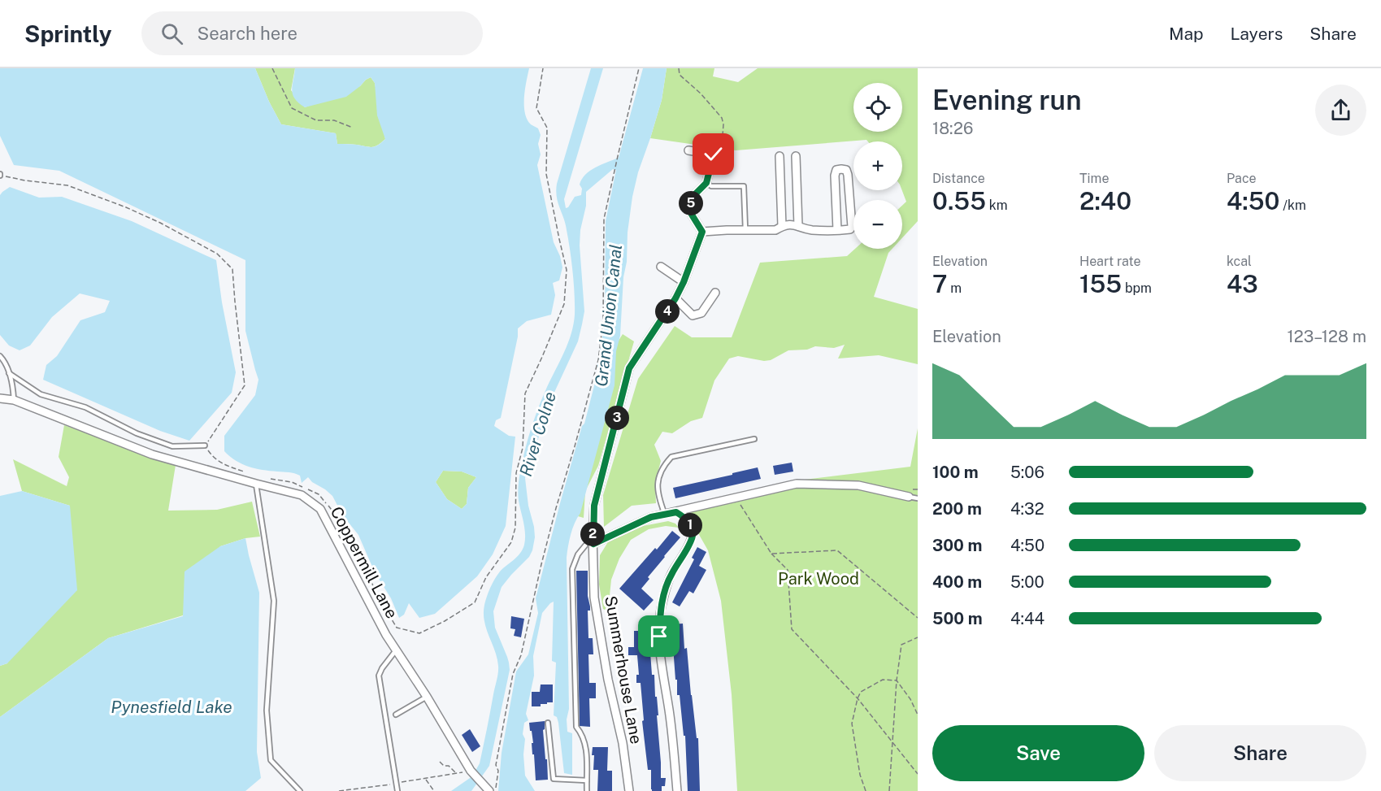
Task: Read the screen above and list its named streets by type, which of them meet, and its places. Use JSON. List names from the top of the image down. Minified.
{"streets":{"street":["Coppermill Lane","Summerhouse Lane"]},"water":["Grand Union Canal","River Colne","Pynesfield Lake"],"parks":["Park Wood"],"page":{"header":"Sprintly","search":"Search here","nav":["Map","Layers","Share"],"heading":["Evening run","18:26"],"map_buttons":["+","−"],"stats":[["Distance","0.55 km"],["Time","2:40"],["Pace","4:50 /km"],["Elevation","7 m"],["Heart rate","155 bpm"],["kcal","43"]],"pins":["5","4","3","1","2"],"chart":["Elevation","123–128 m"],"list":[{"name":"100 m","note":"5:06"},{"name":"200 m","note":"4:32"},{"name":"300 m","note":"4:50"},{"name":"400 m","note":"5:00"},{"name":"500 m","note":"4:44"}],"buttons":["Save","Share"]}}
